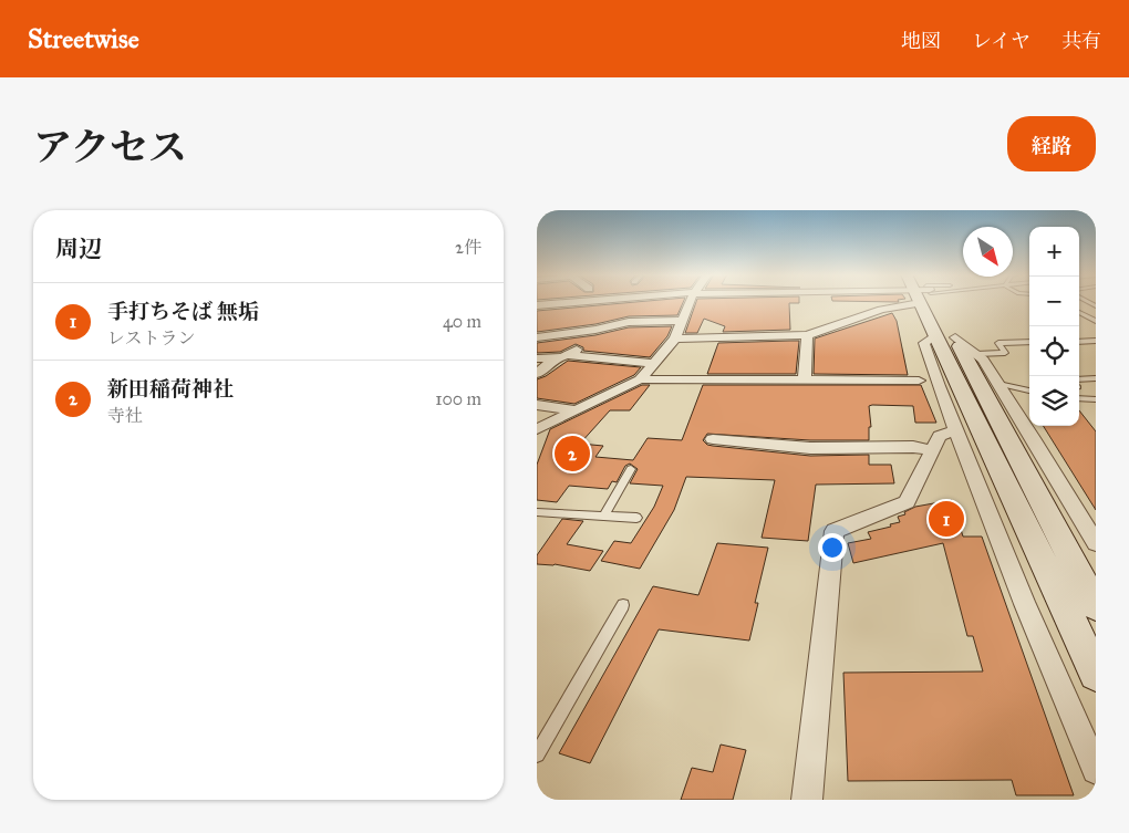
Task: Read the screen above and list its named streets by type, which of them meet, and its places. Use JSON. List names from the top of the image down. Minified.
{"north":"bottom right","page":{"header":"Streetwise","nav":["地図","レイヤ","共有"],"title":"アクセス","buttons":"経路","heading":["周辺","2件"],"map_buttons":["+","−"],"list":[{"mark":"1","name":"手打ちそば 無垢","note":"レストラン","value":"40 m"},{"mark":"2","name":"新田稲荷神社","note":"寺社","value":"100 m"}],"pins":["2","1"]}}
